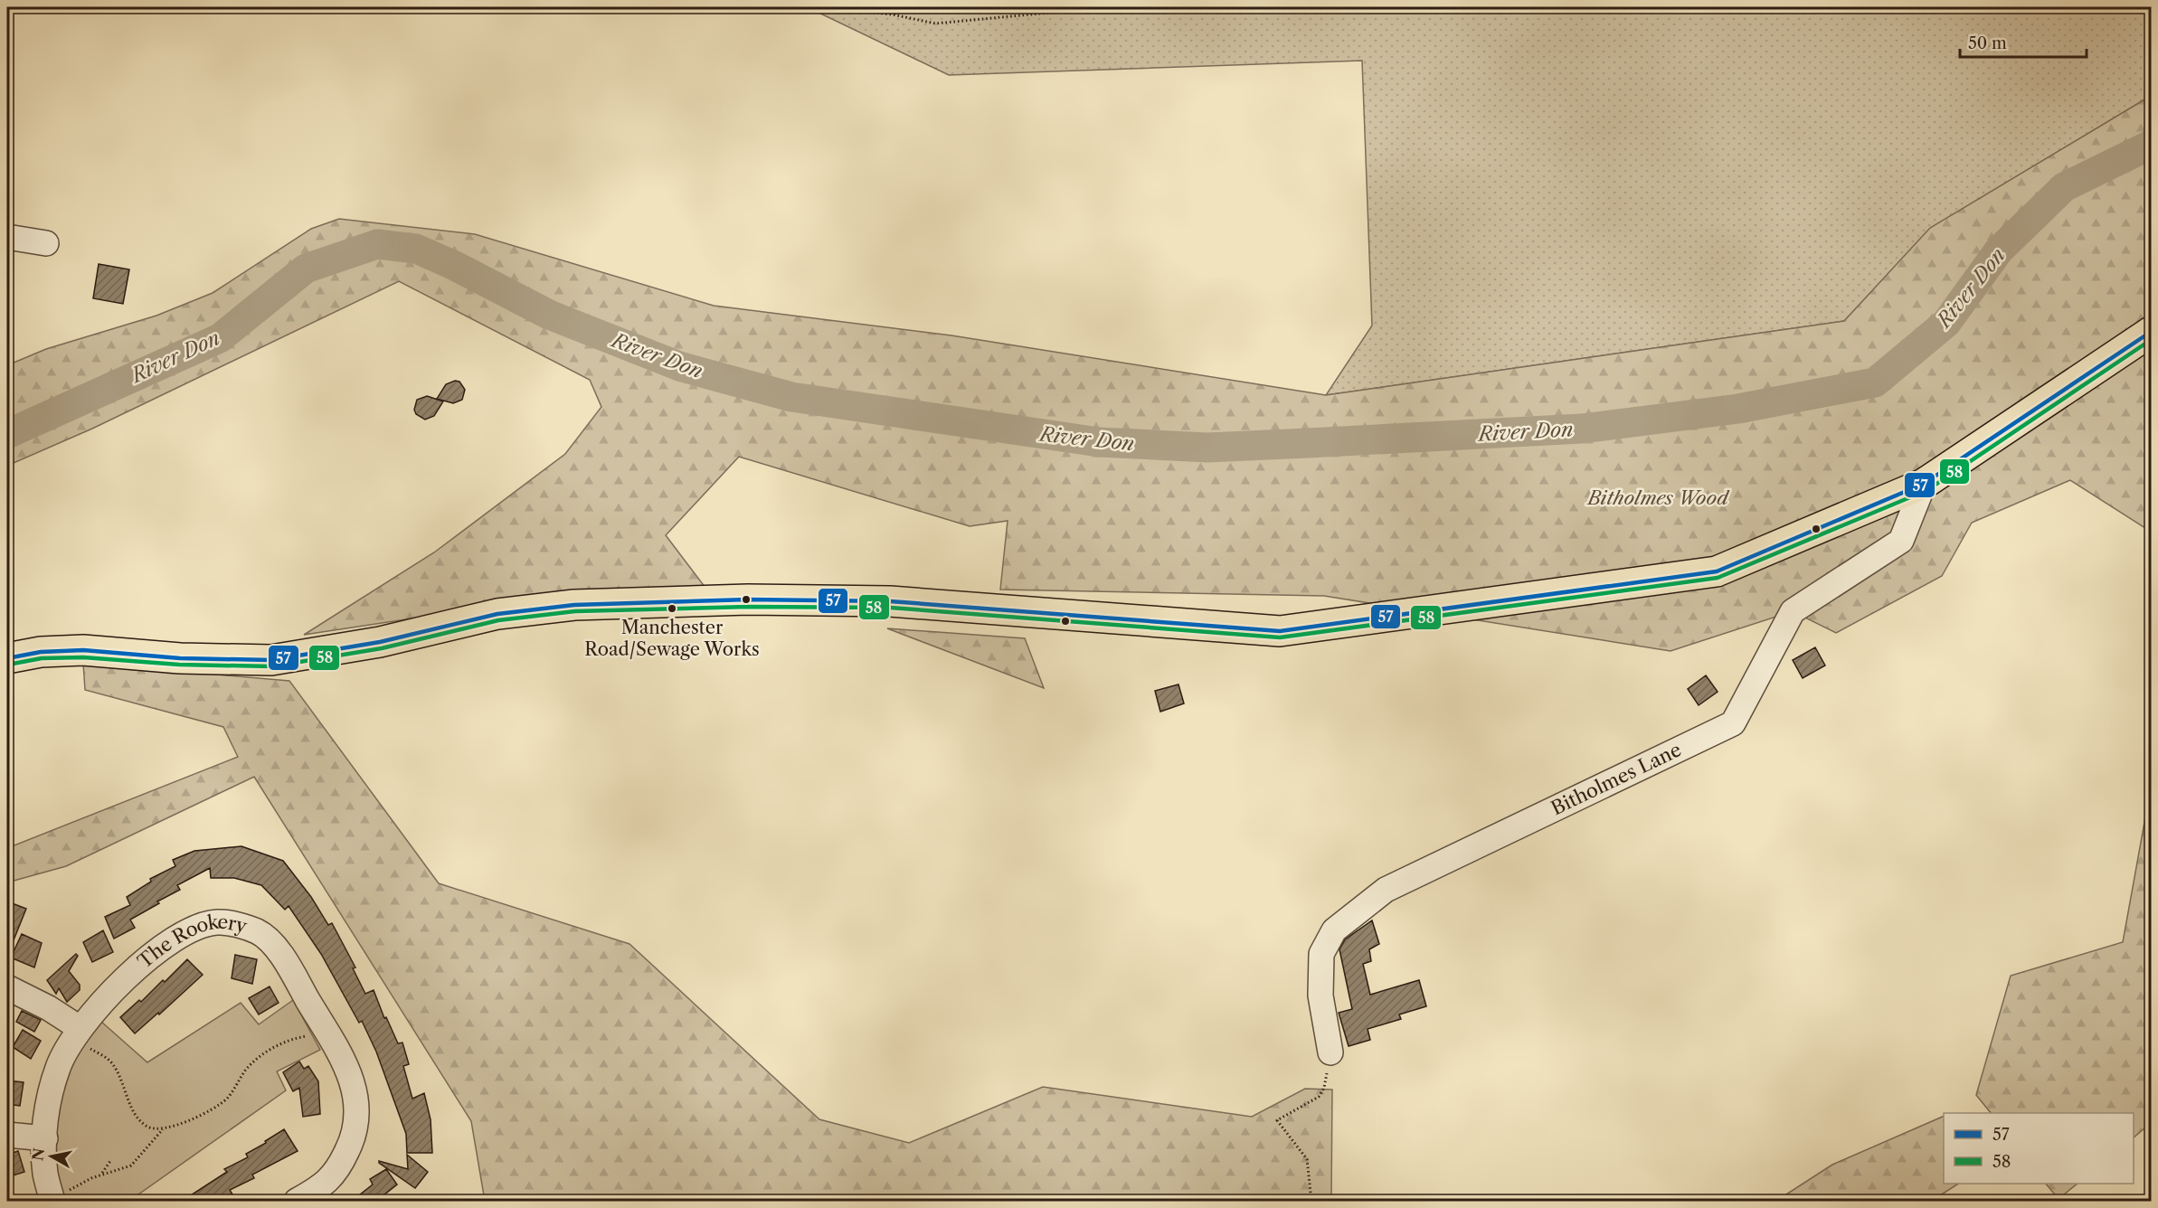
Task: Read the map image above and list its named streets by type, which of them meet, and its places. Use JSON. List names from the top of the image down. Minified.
{"streets":{"street":["Bitholmes Lane","The Rookery"]},"water":["River Don"],"parks":["Bitholmes Wood"],"places":["Manchester Road/Sewage Works"],"lines":["transit line 57","transit line 58"],"legend":["57","58"],"scale_bar":"50 m","north":"left"}
